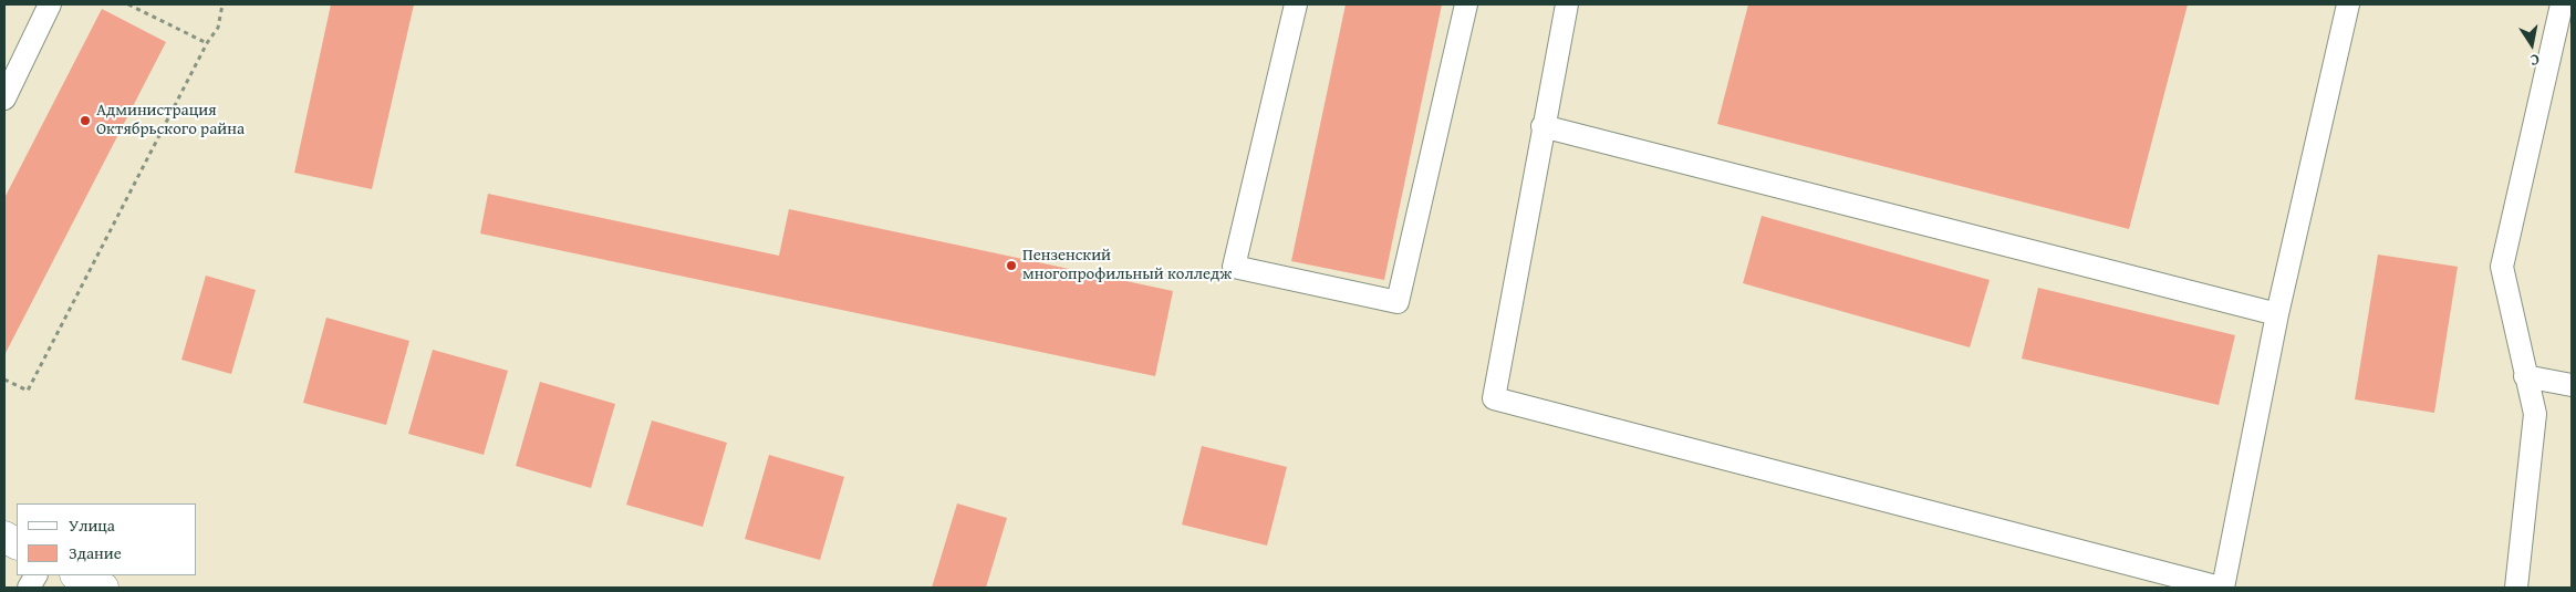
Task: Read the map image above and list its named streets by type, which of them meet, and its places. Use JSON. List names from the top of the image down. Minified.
{"places":["Администрация Октябрьского райна","Пензенский многопрофильный колледж"],"legend":["Улица","Здание"],"north":"bottom"}
